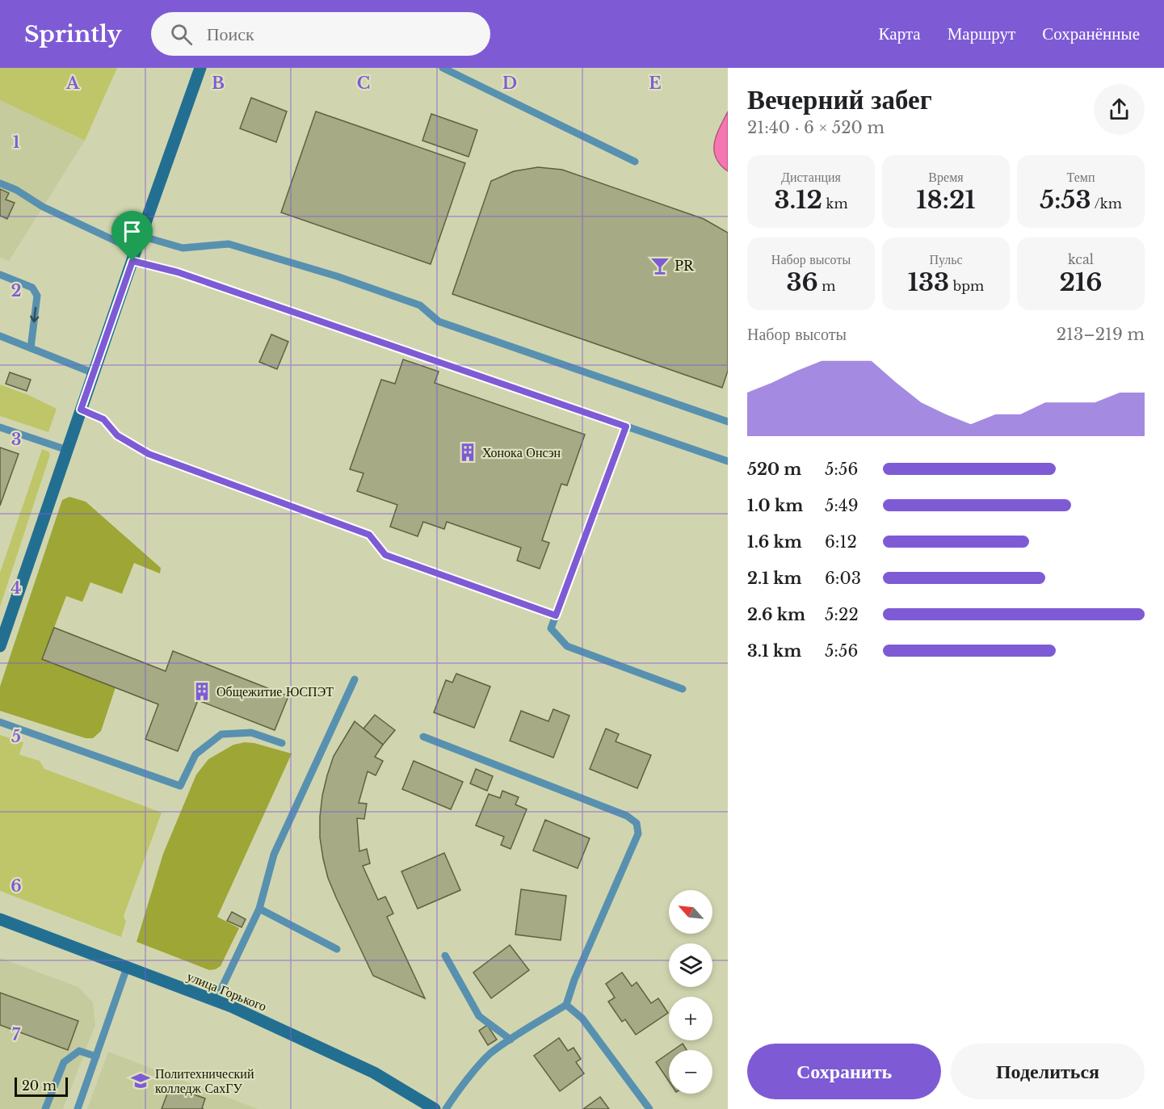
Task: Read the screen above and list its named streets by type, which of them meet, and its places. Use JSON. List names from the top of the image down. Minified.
{"streets":{"street":["улица Горького"]},"places":{"bar":["PR"],"building":["Хонока Онсэн","Общежитие ЮСПЭТ"],"school or university":["Политехнический колледж СахГУ"]},"scale_bar":"20 m","north":"top left","page":{"header":"Sprintly","search":"Поиск","nav":["Карта","Маршрут","Сохранённые"],"heading":["Вечерний забег","21:40 · 6 × 520 m"],"stats":[["Дистанция","3.12 km"],["Время","18:21"],["Темп","5:53 /km"],["Набор высоты","36 m"],["Пульс","133 bpm"],["kcal","216"]],"chart":["Набор высоты","213–219 m"],"list":[{"name":"520 m","note":"5:56"},{"name":"1.0 km","note":"5:49"},{"name":"1.6 km","note":"6:12"},{"name":"2.1 km","note":"6:03"},{"name":"2.6 km","note":"5:22"},{"name":"3.1 km","note":"5:56"}],"map_buttons":["+","−"],"buttons":["Сохранить","Поделиться"],"scale":"20 m"},"grid":{"columns":["A","B","C","D","E"],"rows":["1","2","3","4","5","6","7"]}}
